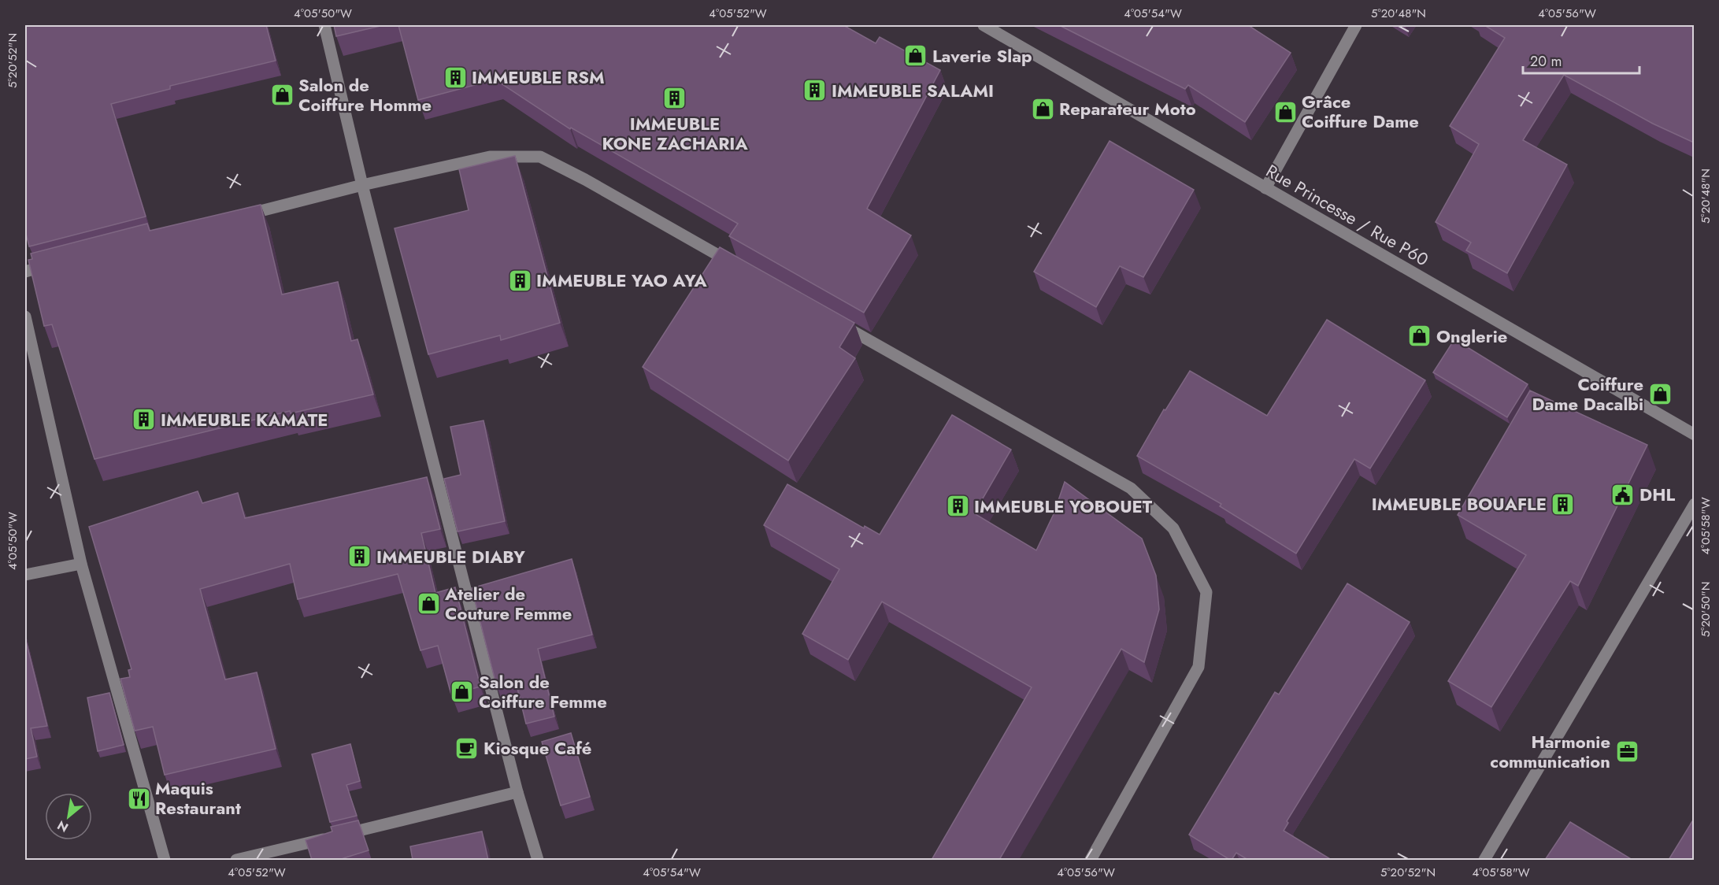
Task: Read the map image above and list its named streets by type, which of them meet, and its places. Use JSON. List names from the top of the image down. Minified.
{"streets":{"street":["Rue Princesse / Rue P60"]},"places":{"shop":["Laverie Slap","Salon de Coiffure Homme","Reparateur Moto","Grâce Coiffure Dame","Onglerie","Coiffure Dame Dacalbi","Atelier de Couture Femme","Salon de Coiffure Femme"],"building":["IMMEUBLE RSM","IMMEUBLE SALAMI","IMMEUBLE KONE ZACHARIA","IMMEUBLE YAO AYA","IMMEUBLE KAMATE","IMMEUBLE BOUAFLE","IMMEUBLE YOBOUET","IMMEUBLE DIABY"],"public building":["DHL"],"cafe":["Kiosque Café"],"office":["Harmonie communication"],"restaurant":["Maquis Restaurant"]},"scale_bar":"20 m","north":"bottom left","coordinates":["4°05'50\"W","4°05'52\"W","4°05'54\"W","5°20'48\"N","4°05'56\"W","5°20'52\"N","4°05'58\"W","5°20'50\"N"]}
